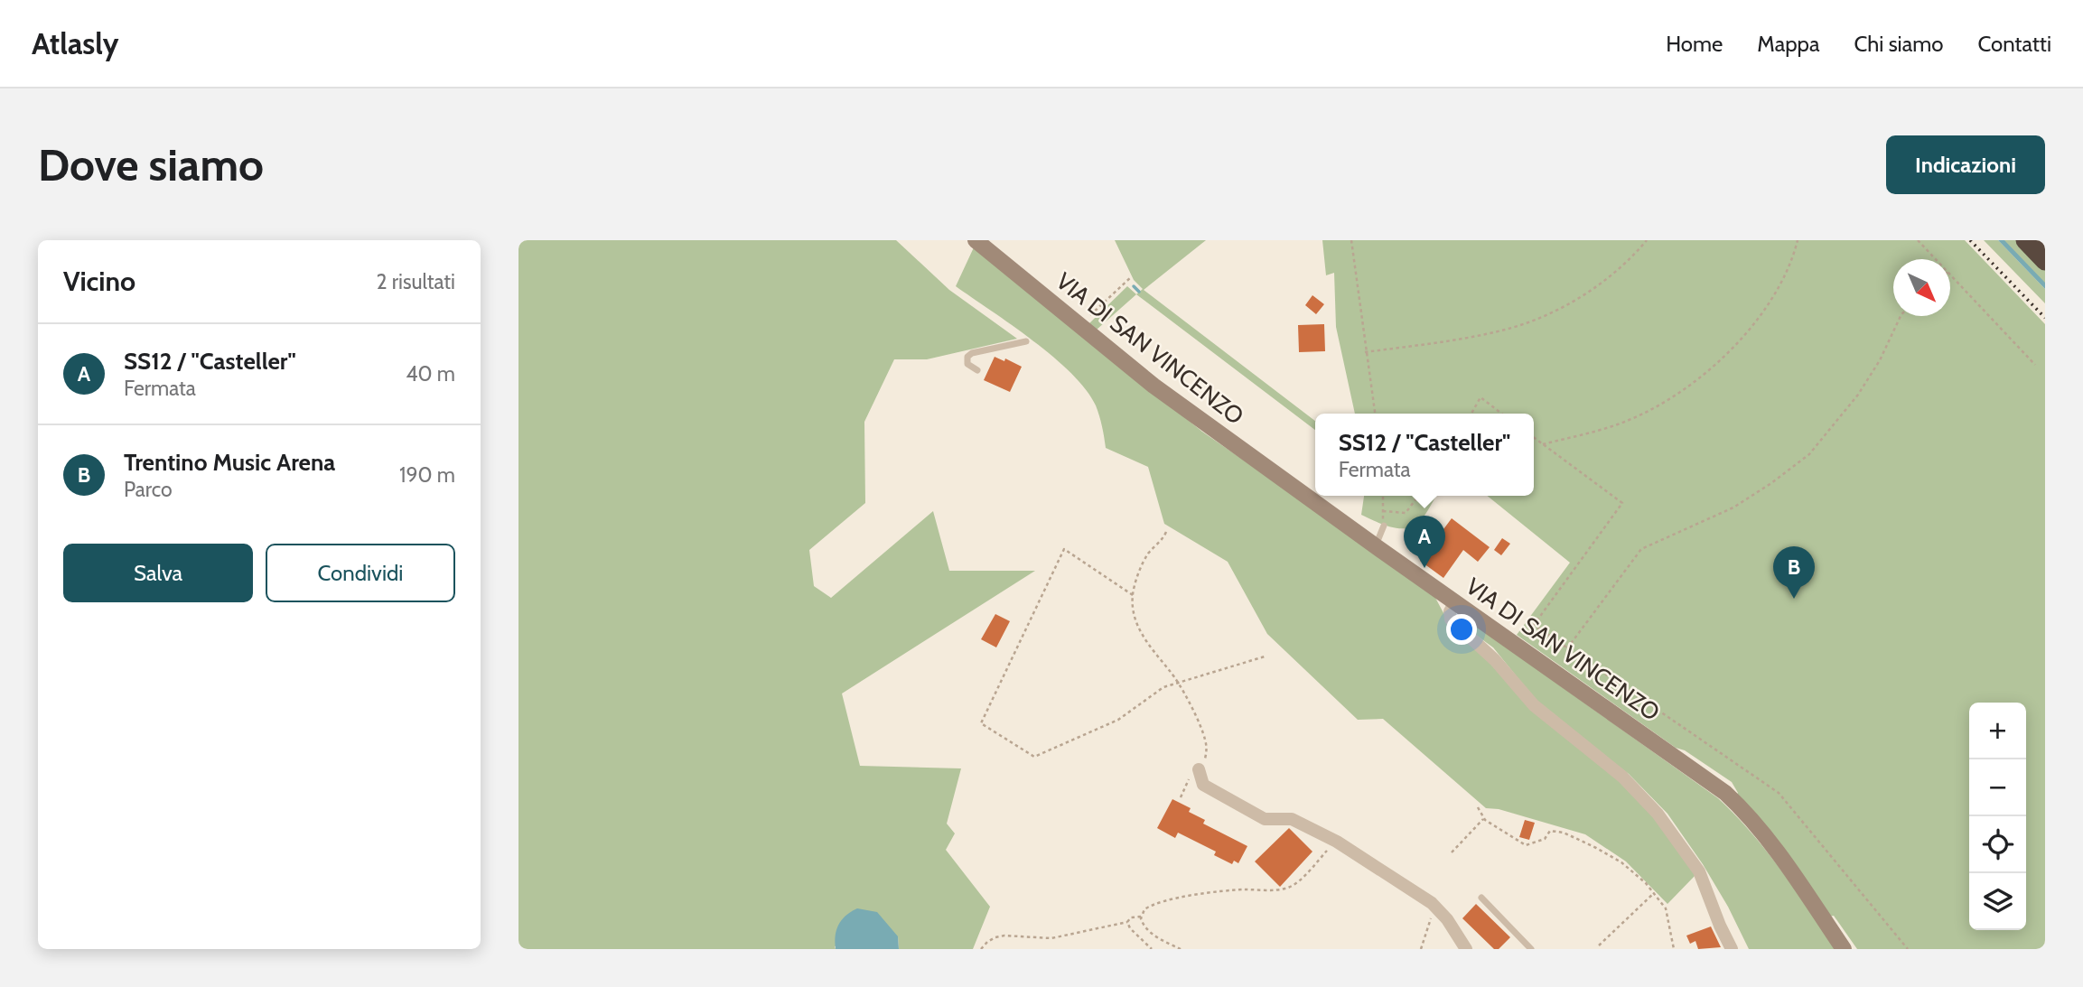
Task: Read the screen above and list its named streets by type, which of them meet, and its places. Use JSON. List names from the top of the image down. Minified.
{"streets":{"main road":["VIA DI SAN VINCENZO"]},"north":"bottom right","page":{"header":"Atlasly","nav":["Home","Mappa","Chi siamo","Contatti"],"buttons":["Indicazioni",["Salva","Condividi"]],"title":"Dove siamo","heading":["Vicino","2 risultati"],"list":[{"mark":"A","name":"SS12 / \"Casteller\"","note":"Fermata","value":"40 m"},{"mark":"B","name":"Trentino Music Arena","note":"Parco","value":"190 m"}],"popup":["SS12 / \"Casteller\"","Fermata"],"pins":["A","B"],"map_buttons":["+","−"]}}
